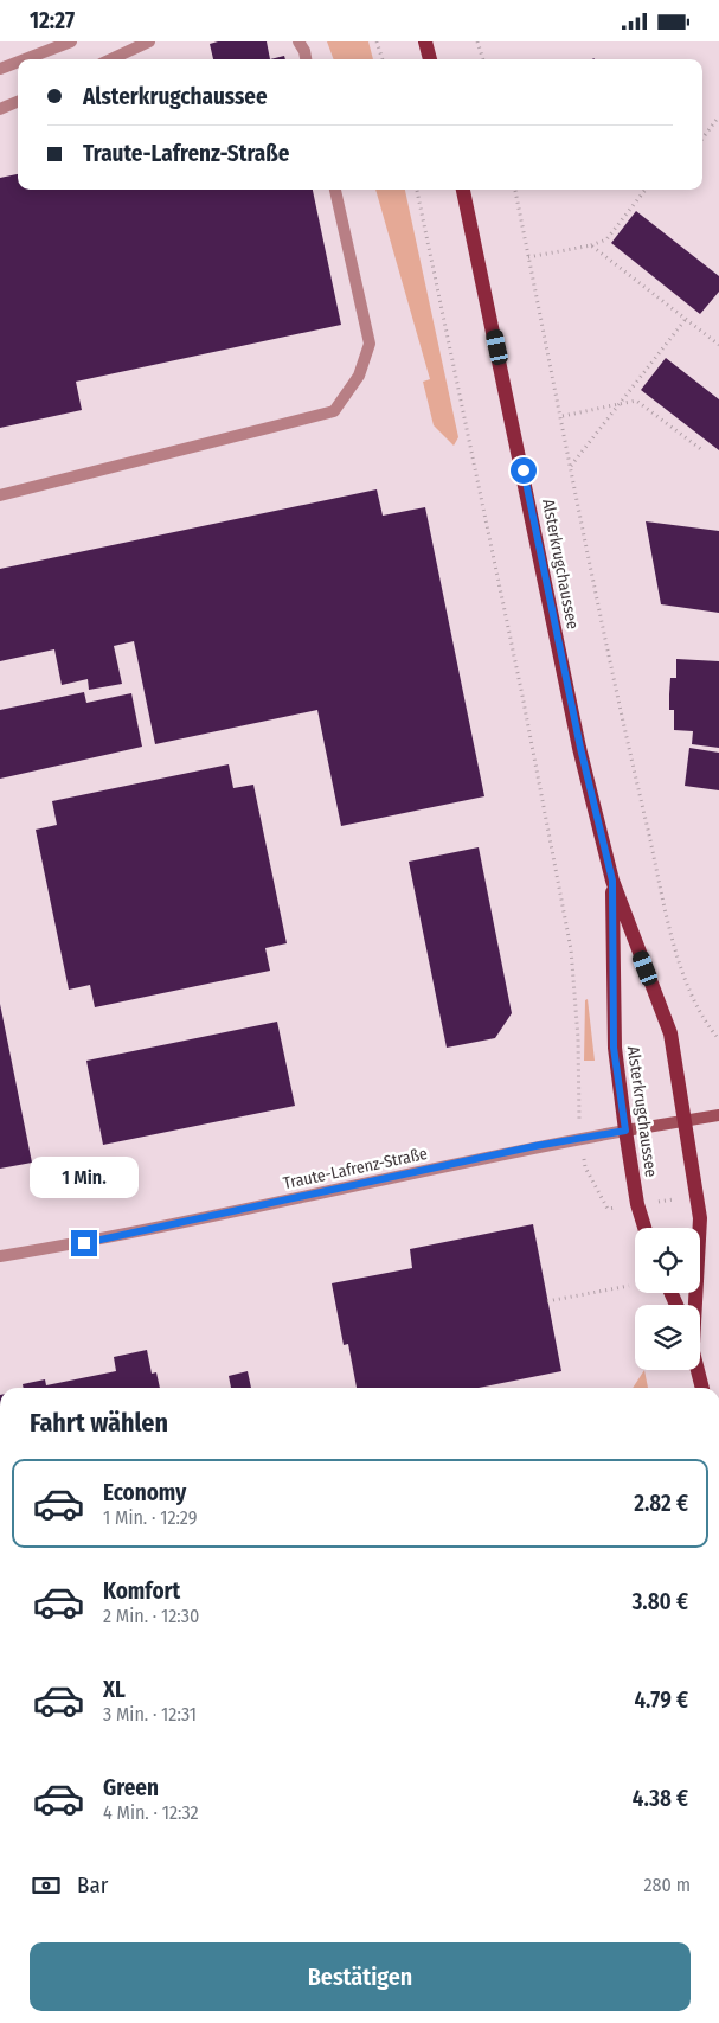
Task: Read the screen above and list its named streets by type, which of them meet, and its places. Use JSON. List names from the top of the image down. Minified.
{"streets":{"main road":["Alsterkrugchaussee","Traute-Lafrenz-Straße"]},"crossings":[["Alsterkrugchaussee","Traute-Lafrenz-Straße"]],"page":{"status":"12:27","banner":["Alsterkrugchaussee","Traute-Lafrenz-Straße"],"bubble":"1 Min.","heading":"Fahrt wählen","list":[{"name":"Economy","note":"1 Min. · 12:29","value":"2.82 €"},{"name":"Komfort","note":"2 Min. · 12:30","value":"3.80 €"},{"name":"XL","note":"3 Min. · 12:31","value":"4.79 €"},{"name":"Green","note":"4 Min. · 12:32","value":"4.38 €"}],"pay":["Bar","280 m"],"buttons":"Bestätigen"}}
